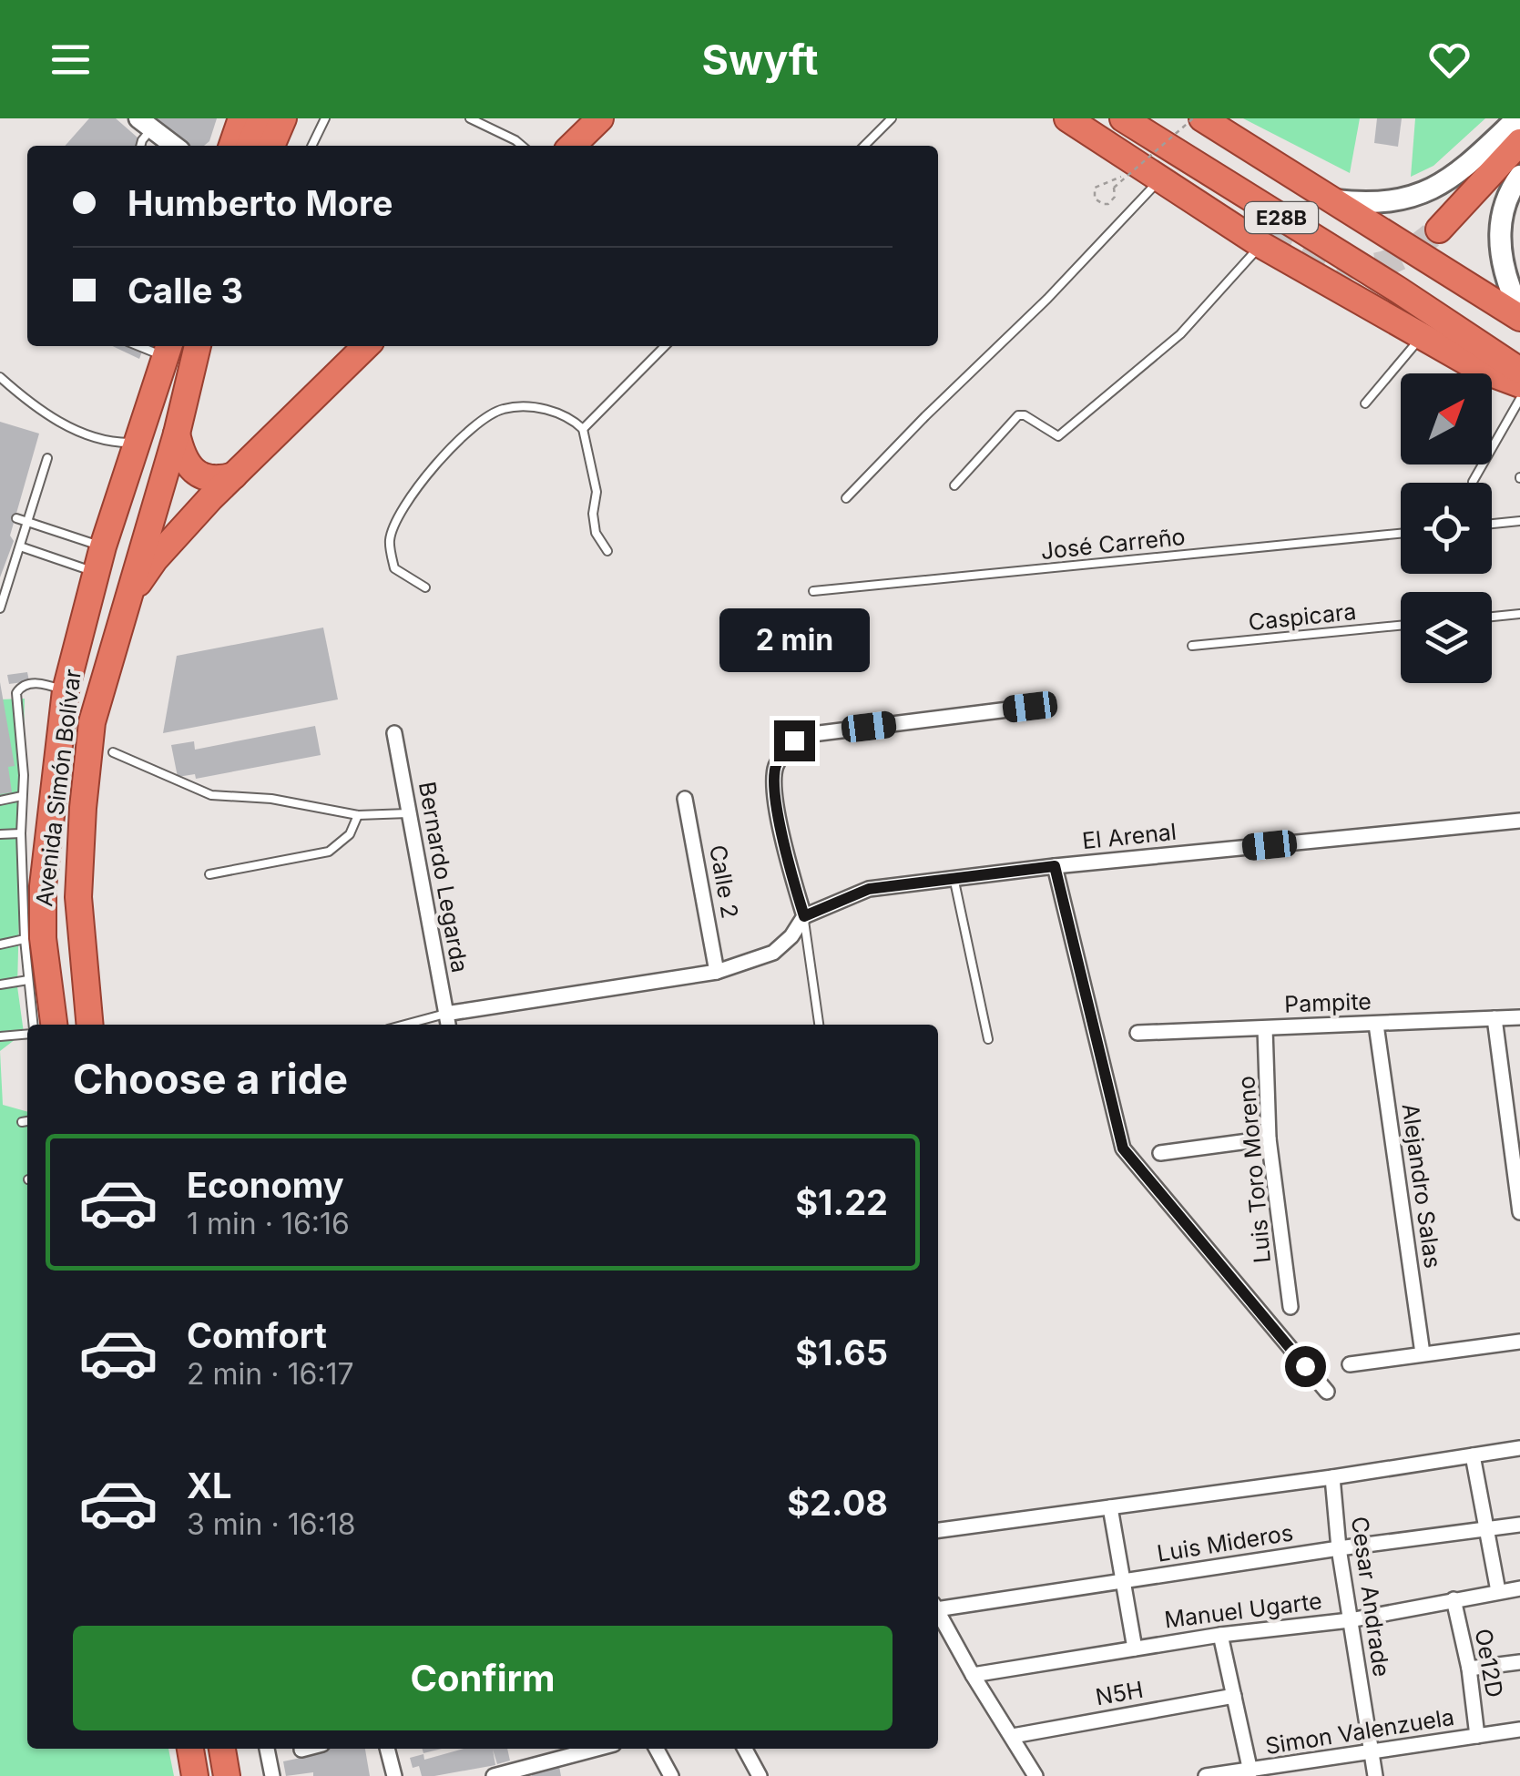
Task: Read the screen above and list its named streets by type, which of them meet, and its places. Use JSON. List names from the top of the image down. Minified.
{"streets":{"highway":["E28B","Avenida Simón Bolívar"],"street":["El Arenal","Bernardo Legarda","Calle 2","Pampite","Luis Toro Moreno","Alejandro Salas","Luis Mideros","Cesar Andrade","Manuel Ugarte","Oe12D","N5H","Simon Valenzuela"],"lane":["José Carreño","Caspicara"]},"crossings":[["El Arenal","Bernardo Legarda"],["El Arenal","Calle 2"],["Pampite","Luis Toro Moreno"],["Pampite","Alejandro Salas"],["Luis Mideros","Cesar Andrade"],["Cesar Andrade","Manuel Ugarte"],["Cesar Andrade","Simon Valenzuela"],["Manuel Ugarte","Oe12D"],["Oe12D","Simon Valenzuela"]],"north":"top right","page":{"header":"Swyft","banner":["Humberto More","Calle 3"],"bubble":"2 min","heading":"Choose a ride","list":[{"name":"Economy","note":"1 min · 16:16","value":"$1.22"},{"name":"Comfort","note":"2 min · 16:17","value":"$1.65"},{"name":"XL","note":"3 min · 16:18","value":"$2.08"}],"buttons":"Confirm"}}
